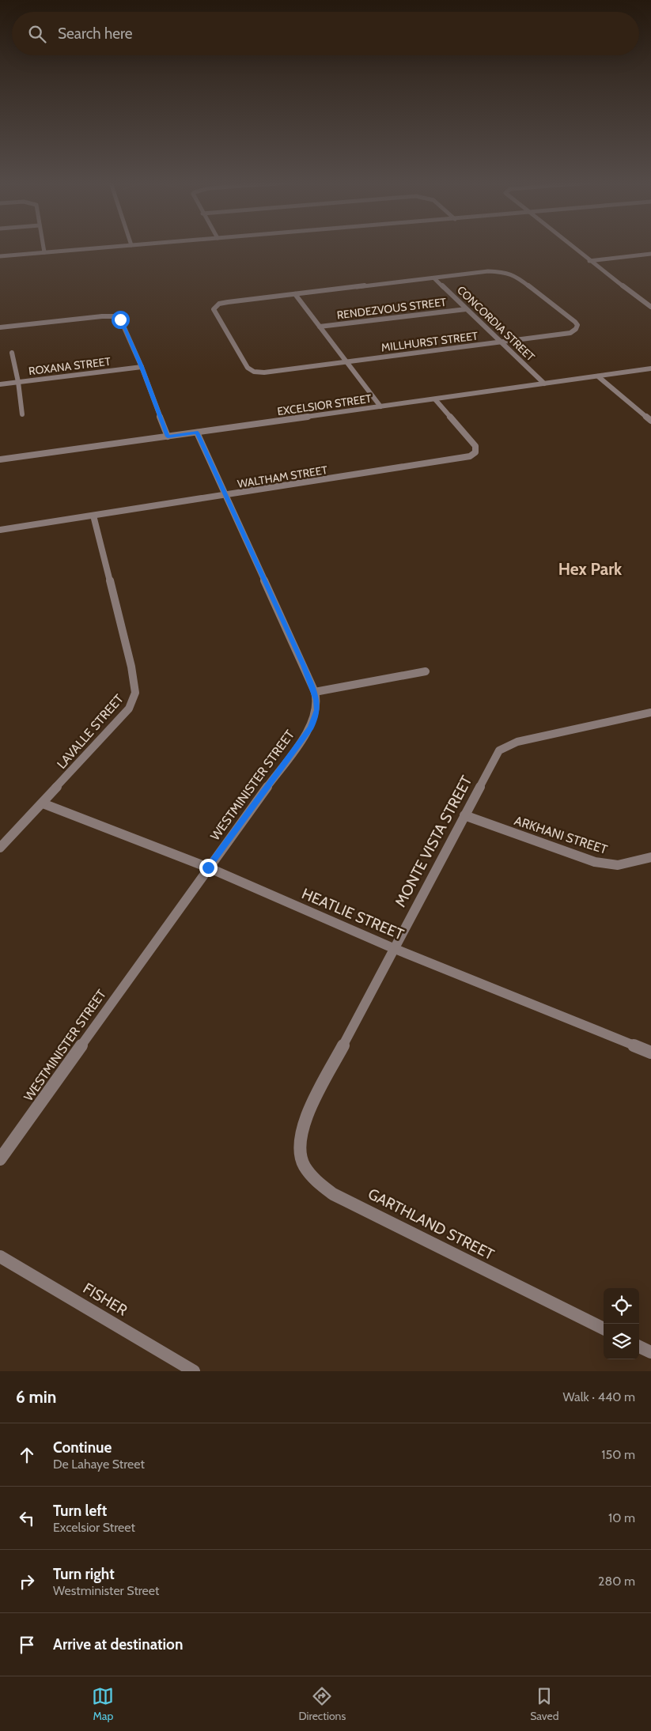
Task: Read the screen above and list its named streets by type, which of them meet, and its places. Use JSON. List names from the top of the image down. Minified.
{"streets":{"street":["RENDEZVOUS STREET","CONCORDIA STREET","MILLHURST STREET","ROXANA STREET","EXCELSIOR STREET","WALTHAM STREET","LAVALLE STREET","WESTMINISTER STREET","ARKHANI STREET","MONTE VISTA STREET","HEATLIE STREET","GARTHLAND STREET","FISHER"]},"crossings":[["RENDEZVOUS STREET","CONCORDIA STREET"],["CONCORDIA STREET","MILLHURST STREET"],["CONCORDIA STREET","EXCELSIOR STREET"],["EXCELSIOR STREET","WALTHAM STREET"],["EXCELSIOR STREET","WESTMINISTER STREET"],["WALTHAM STREET","LAVALLE STREET"],["WALTHAM STREET","WESTMINISTER STREET"],["LAVALLE STREET","HEATLIE STREET"],["WESTMINISTER STREET","HEATLIE STREET"],["ARKHANI STREET","MONTE VISTA STREET"],["MONTE VISTA STREET","HEATLIE STREET"],["MONTE VISTA STREET","GARTHLAND STREET"]],"districts":["Hex Park"],"page":{"search":"Search here","heading":["6 min","Walk · 440 m"],"list":[["Continue","De Lahaye Street","150 m"],["Turn left","Excelsior Street","10 m"],["Turn right","Westminister Street","280 m"],"Arrive at destination"],"nav":["Map","Directions","Saved"]}}
